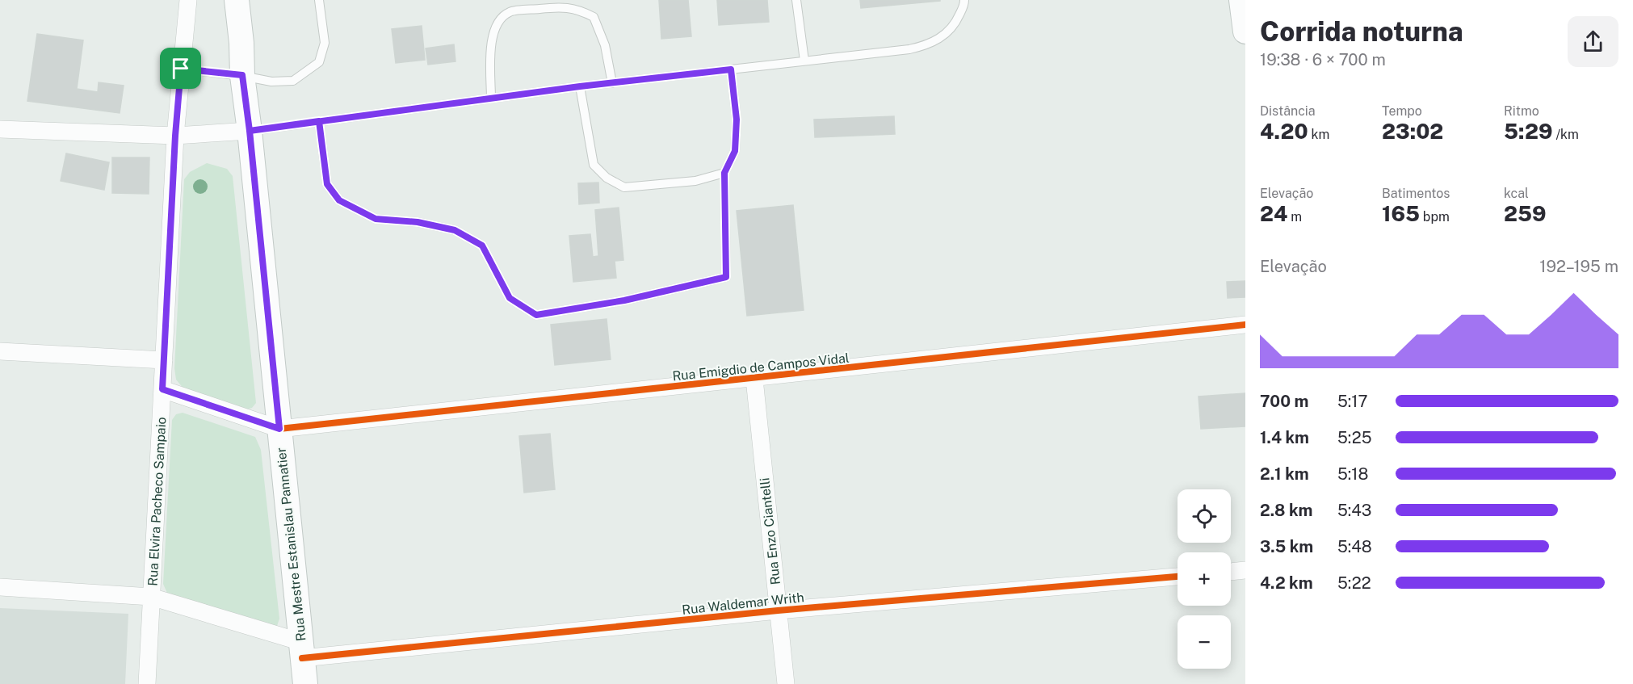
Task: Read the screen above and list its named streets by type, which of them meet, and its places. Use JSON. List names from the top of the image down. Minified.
{"streets":{"street":["Rua Emigdio de Campos Vidal","Rua Elvira Pacheco Sampaio","Rua Enzo Ciantelli","Rua Mestre Estanislau Pannatier","Rua Waldemar Writh"]},"crossings":[["Rua Emigdio de Campos Vidal","Rua Enzo Ciantelli"],["Rua Emigdio de Campos Vidal","Rua Mestre Estanislau Pannatier"],["Rua Elvira Pacheco Sampaio","Rua Waldemar Writh"],["Rua Enzo Ciantelli","Rua Waldemar Writh"],["Rua Mestre Estanislau Pannatier","Rua Waldemar Writh"]],"page":{"heading":["Corrida noturna","19:38 · 6 × 700 m"],"stats":[["Distância","4.20 km"],["Tempo","23:02"],["Ritmo","5:29 /km"],["Elevação","24 m"],["Batimentos","165 bpm"],["kcal","259"]],"chart":["Elevação","192–195 m"],"list":[{"name":"700 m","note":"5:17"},{"name":"1.4 km","note":"5:25"},{"name":"2.1 km","note":"5:18"},{"name":"2.8 km","note":"5:43"},{"name":"3.5 km","note":"5:48"},{"name":"4.2 km","note":"5:22"}],"map_buttons":["+","−"]}}
